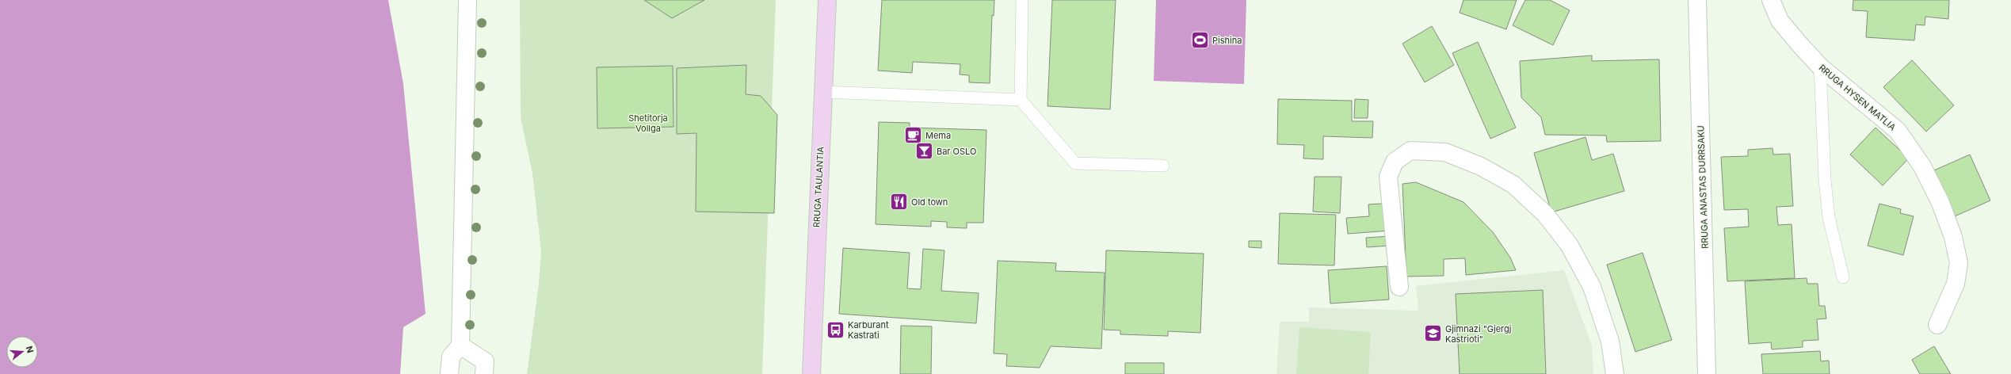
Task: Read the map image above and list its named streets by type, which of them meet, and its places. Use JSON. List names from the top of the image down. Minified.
{"streets":{"main road":["RRUGA TAULANTIA"],"street":["RRUGA HYSEN MATLIA","RRUGA ANASTAS DURRSAKU"]},"parks":["Shetitorja Vollga"],"places":{"sports":["Pishina"],"cafe":["Mema"],"bar":["Bar OSLO"],"restaurant":["Old town"],"bus stop":["Karburant Kastrati"],"school or university":["Gjimnazi \"Gjergj Kastrioti\""]},"north":"right"}
